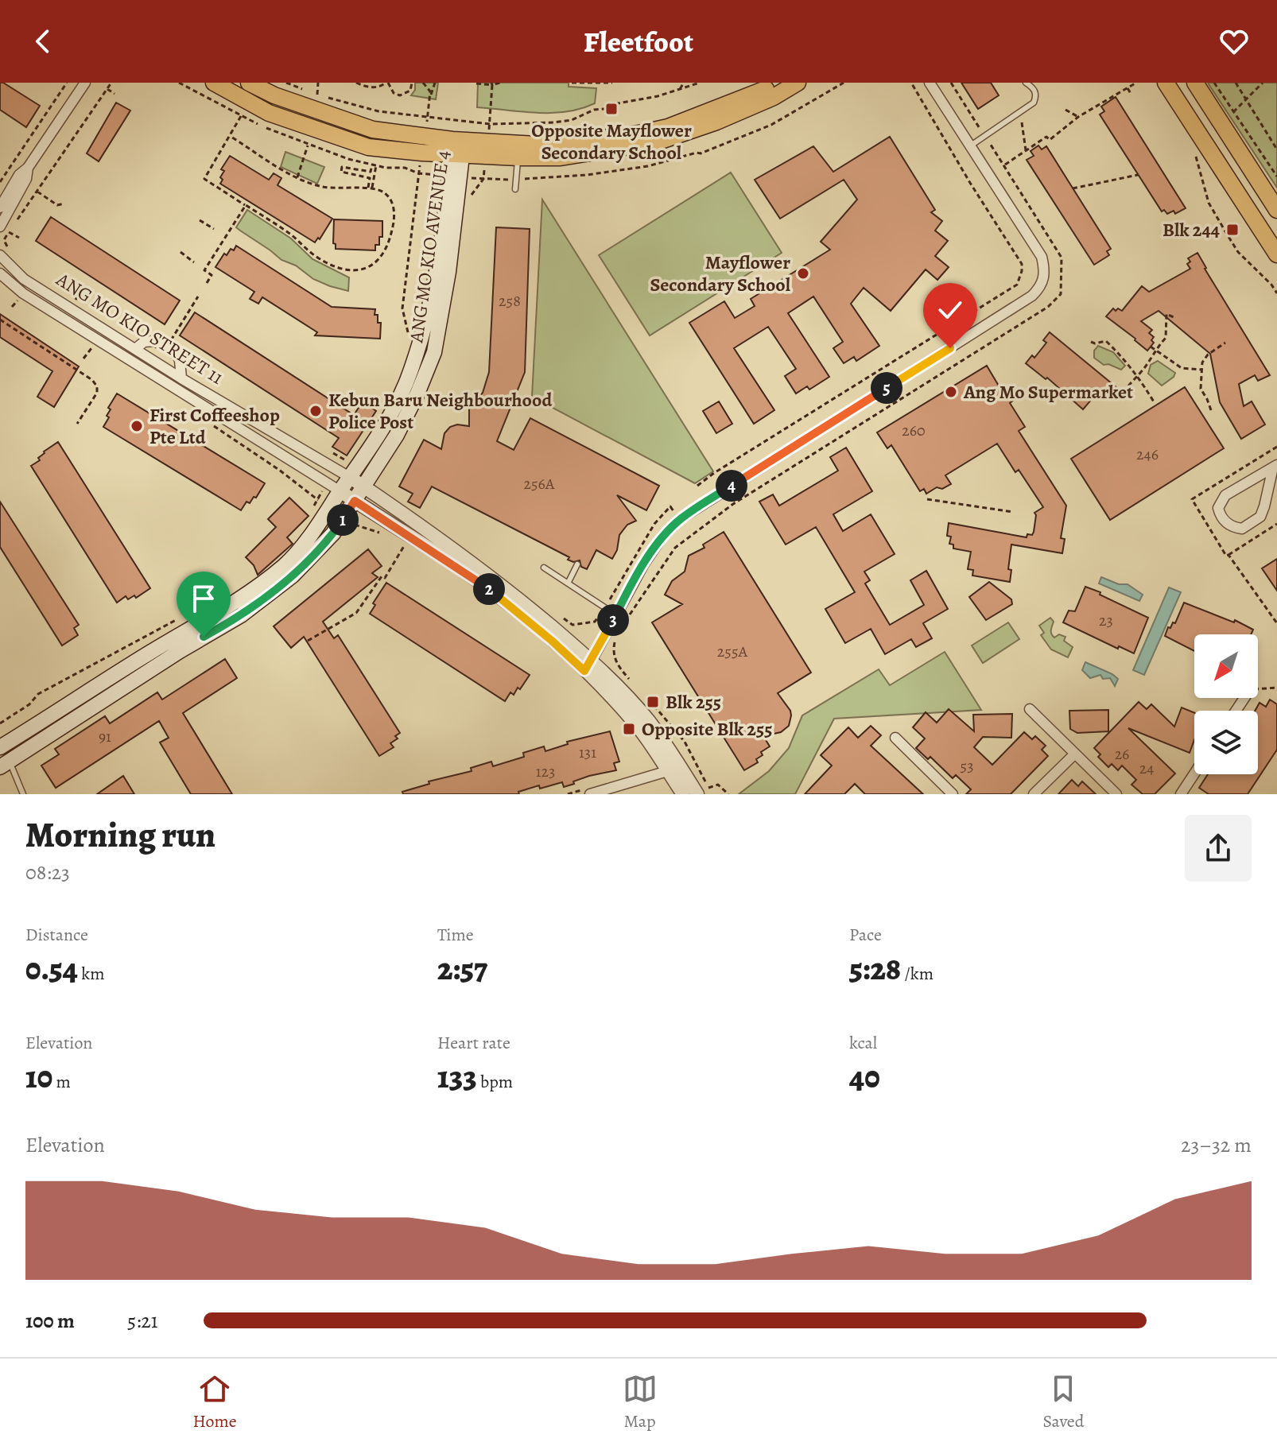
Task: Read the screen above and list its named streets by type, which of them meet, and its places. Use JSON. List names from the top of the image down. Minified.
{"streets":{"main road":["ANG MO KIO AVENUE 4"],"street":["ANG MO KIO STREET 11"]},"crossings":[["ANG MO KIO AVENUE 4","ANG MO KIO STREET 11"]],"places":{"transit":["Opposite Mayflower Secondary School","Blk 244","Blk 255","Opposite Blk 255"],"other":["Mayflower Secondary School","Ang Mo Supermarket","Kebun Baru Neighbourhood Police Post","First Coffeeshop Pte Ltd"]},"house_numbers":["258","260","246","256A","23","255A","91","131","26","53","24","123"],"north":"bottom left","page":{"header":"Fleetfoot","pins":["5","4","1","2","3"],"heading":["Morning run","08:23"],"stats":[["Distance","0.54 km"],["Time","2:57"],["Pace","5:28 /km"],["Elevation","10 m"],["Heart rate","133 bpm"],["kcal","40"]],"chart":["Elevation","23–32 m"],"list":[{"name":"100 m","note":"5:21"}],"tabs":["Home","Map","Saved"]}}
